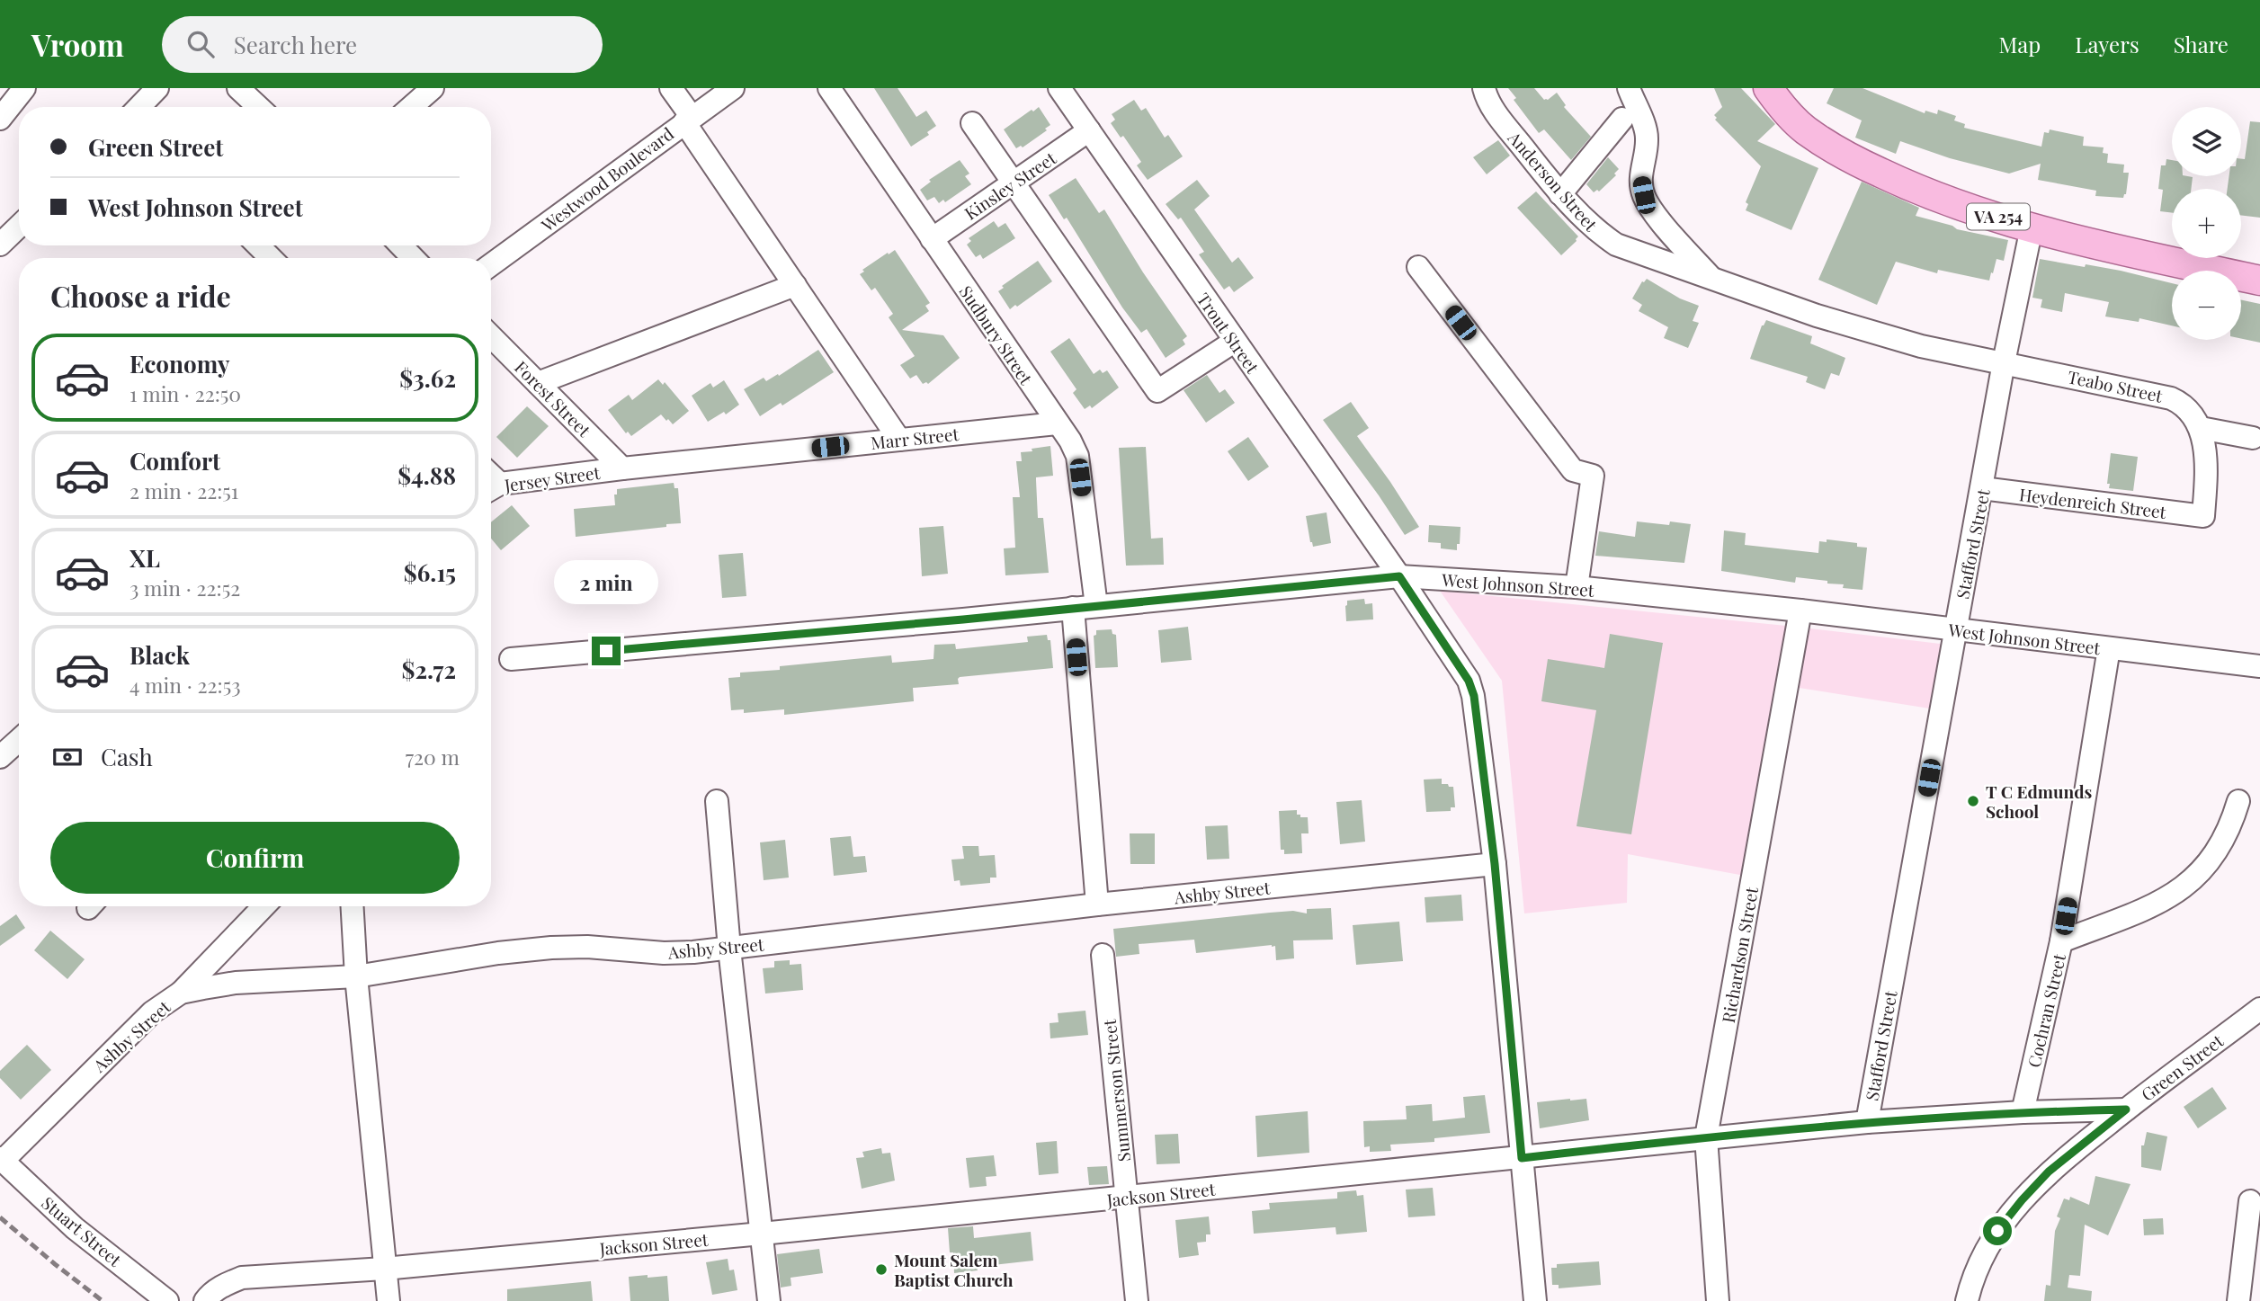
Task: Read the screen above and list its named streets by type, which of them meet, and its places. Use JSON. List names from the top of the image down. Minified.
{"streets":{"main road":["VA 254"],"street":["Westwood Boulevard","Anderson Street","Kinsley Street","Trout Street","Sudbury Street","Teabo Street","Forest Street","Marr Street","Jersey Street","Heydenreich Street","Stafford Street","West Johnson Street","Ashby Street","Richardson Street","Cochran Street","Green Street","Summerson Street","Jackson Street","Stuart Street"]},"crossings":[["Anderson Street","Teabo Street"],["Anderson Street","Stafford Street"],["Kinsley Street","Trout Street"],["Kinsley Street","Sudbury Street"],["VA 254","Stafford Street"],["Trout Street","West Johnson Street"],["Trout Street","Ashby Street"],["Trout Street","Jackson Street"],["Sudbury Street","Marr Street"],["Sudbury Street","West Johnson Street"],["Teabo Street","Heydenreich Street"],["Teabo Street","Stafford Street"],["Forest Street","Marr Street"],["Forest Street","Jersey Street"],["Marr Street","Jersey Street"],["Heydenreich Street","Stafford Street"],["Stafford Street","West Johnson Street"],["Stafford Street","Jackson Street"],["West Johnson Street","Richardson Street"],["West Johnson Street","Cochran Street"],["Ashby Street","Stuart Street"],["Richardson Street","Jackson Street"],["Cochran Street","Jackson Street"],["Green Street","Jackson Street"],["Summerson Street","Jackson Street"]],"places":["T C Edmunds School","Mount Salem Baptist Church"],"page":{"header":"Vroom","search":"Search here","nav":["Map","Layers","Share"],"map_buttons":["+","−"],"banner":["Green Street","West Johnson Street"],"heading":"Choose a ride","list":[{"name":"Economy","note":"1 min · 22:50","value":"$3.62"},{"name":"Comfort","note":"2 min · 22:51","value":"$4.88"},{"name":"XL","note":"3 min · 22:52","value":"$6.15"},{"name":"Black","note":"4 min · 22:53","value":"$2.72"}],"bubble":"2 min","pay":["Cash","720 m"],"buttons":"Confirm"}}
